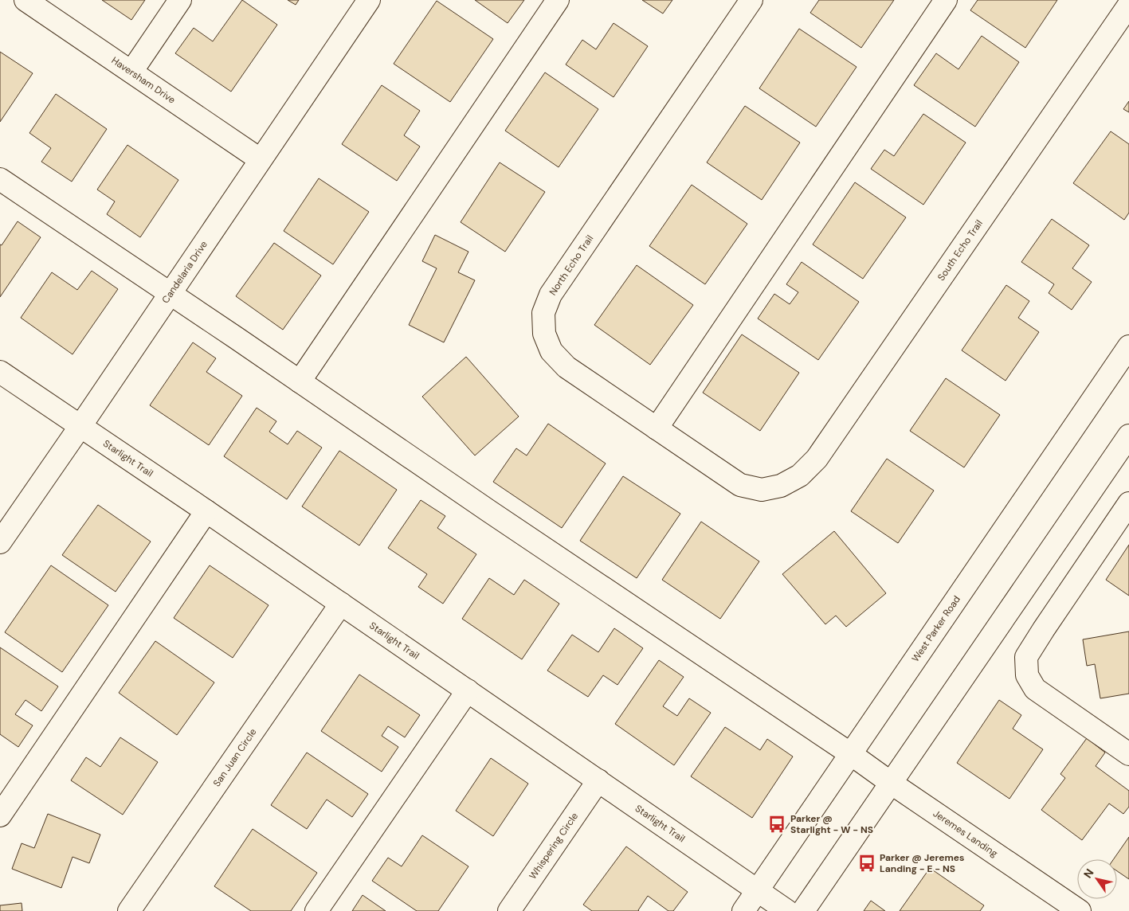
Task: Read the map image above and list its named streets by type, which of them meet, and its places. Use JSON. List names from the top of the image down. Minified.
{"streets":{"street":["Haversham Drive","South Echo Trail","North Echo Trail","Candelaria Drive","Starlight Trail","West Parker Road","San Juan Circle","Jeremes Landing","Whispering Circle"]},"crossings":[["Haversham Drive","Candelaria Drive"],["South Echo Trail","North Echo Trail"],["Candelaria Drive","Starlight Trail"],["Candelaria Drive","Jeremes Landing"],["Starlight Trail","West Parker Road"],["Starlight Trail","San Juan Circle"],["Starlight Trail","Whispering Circle"],["West Parker Road","Jeremes Landing"]],"places":{"bus stop":["Parker @ Starlight - W - NS","Parker @ Jeremes Landing - E - NS"]},"north":"top left"}
